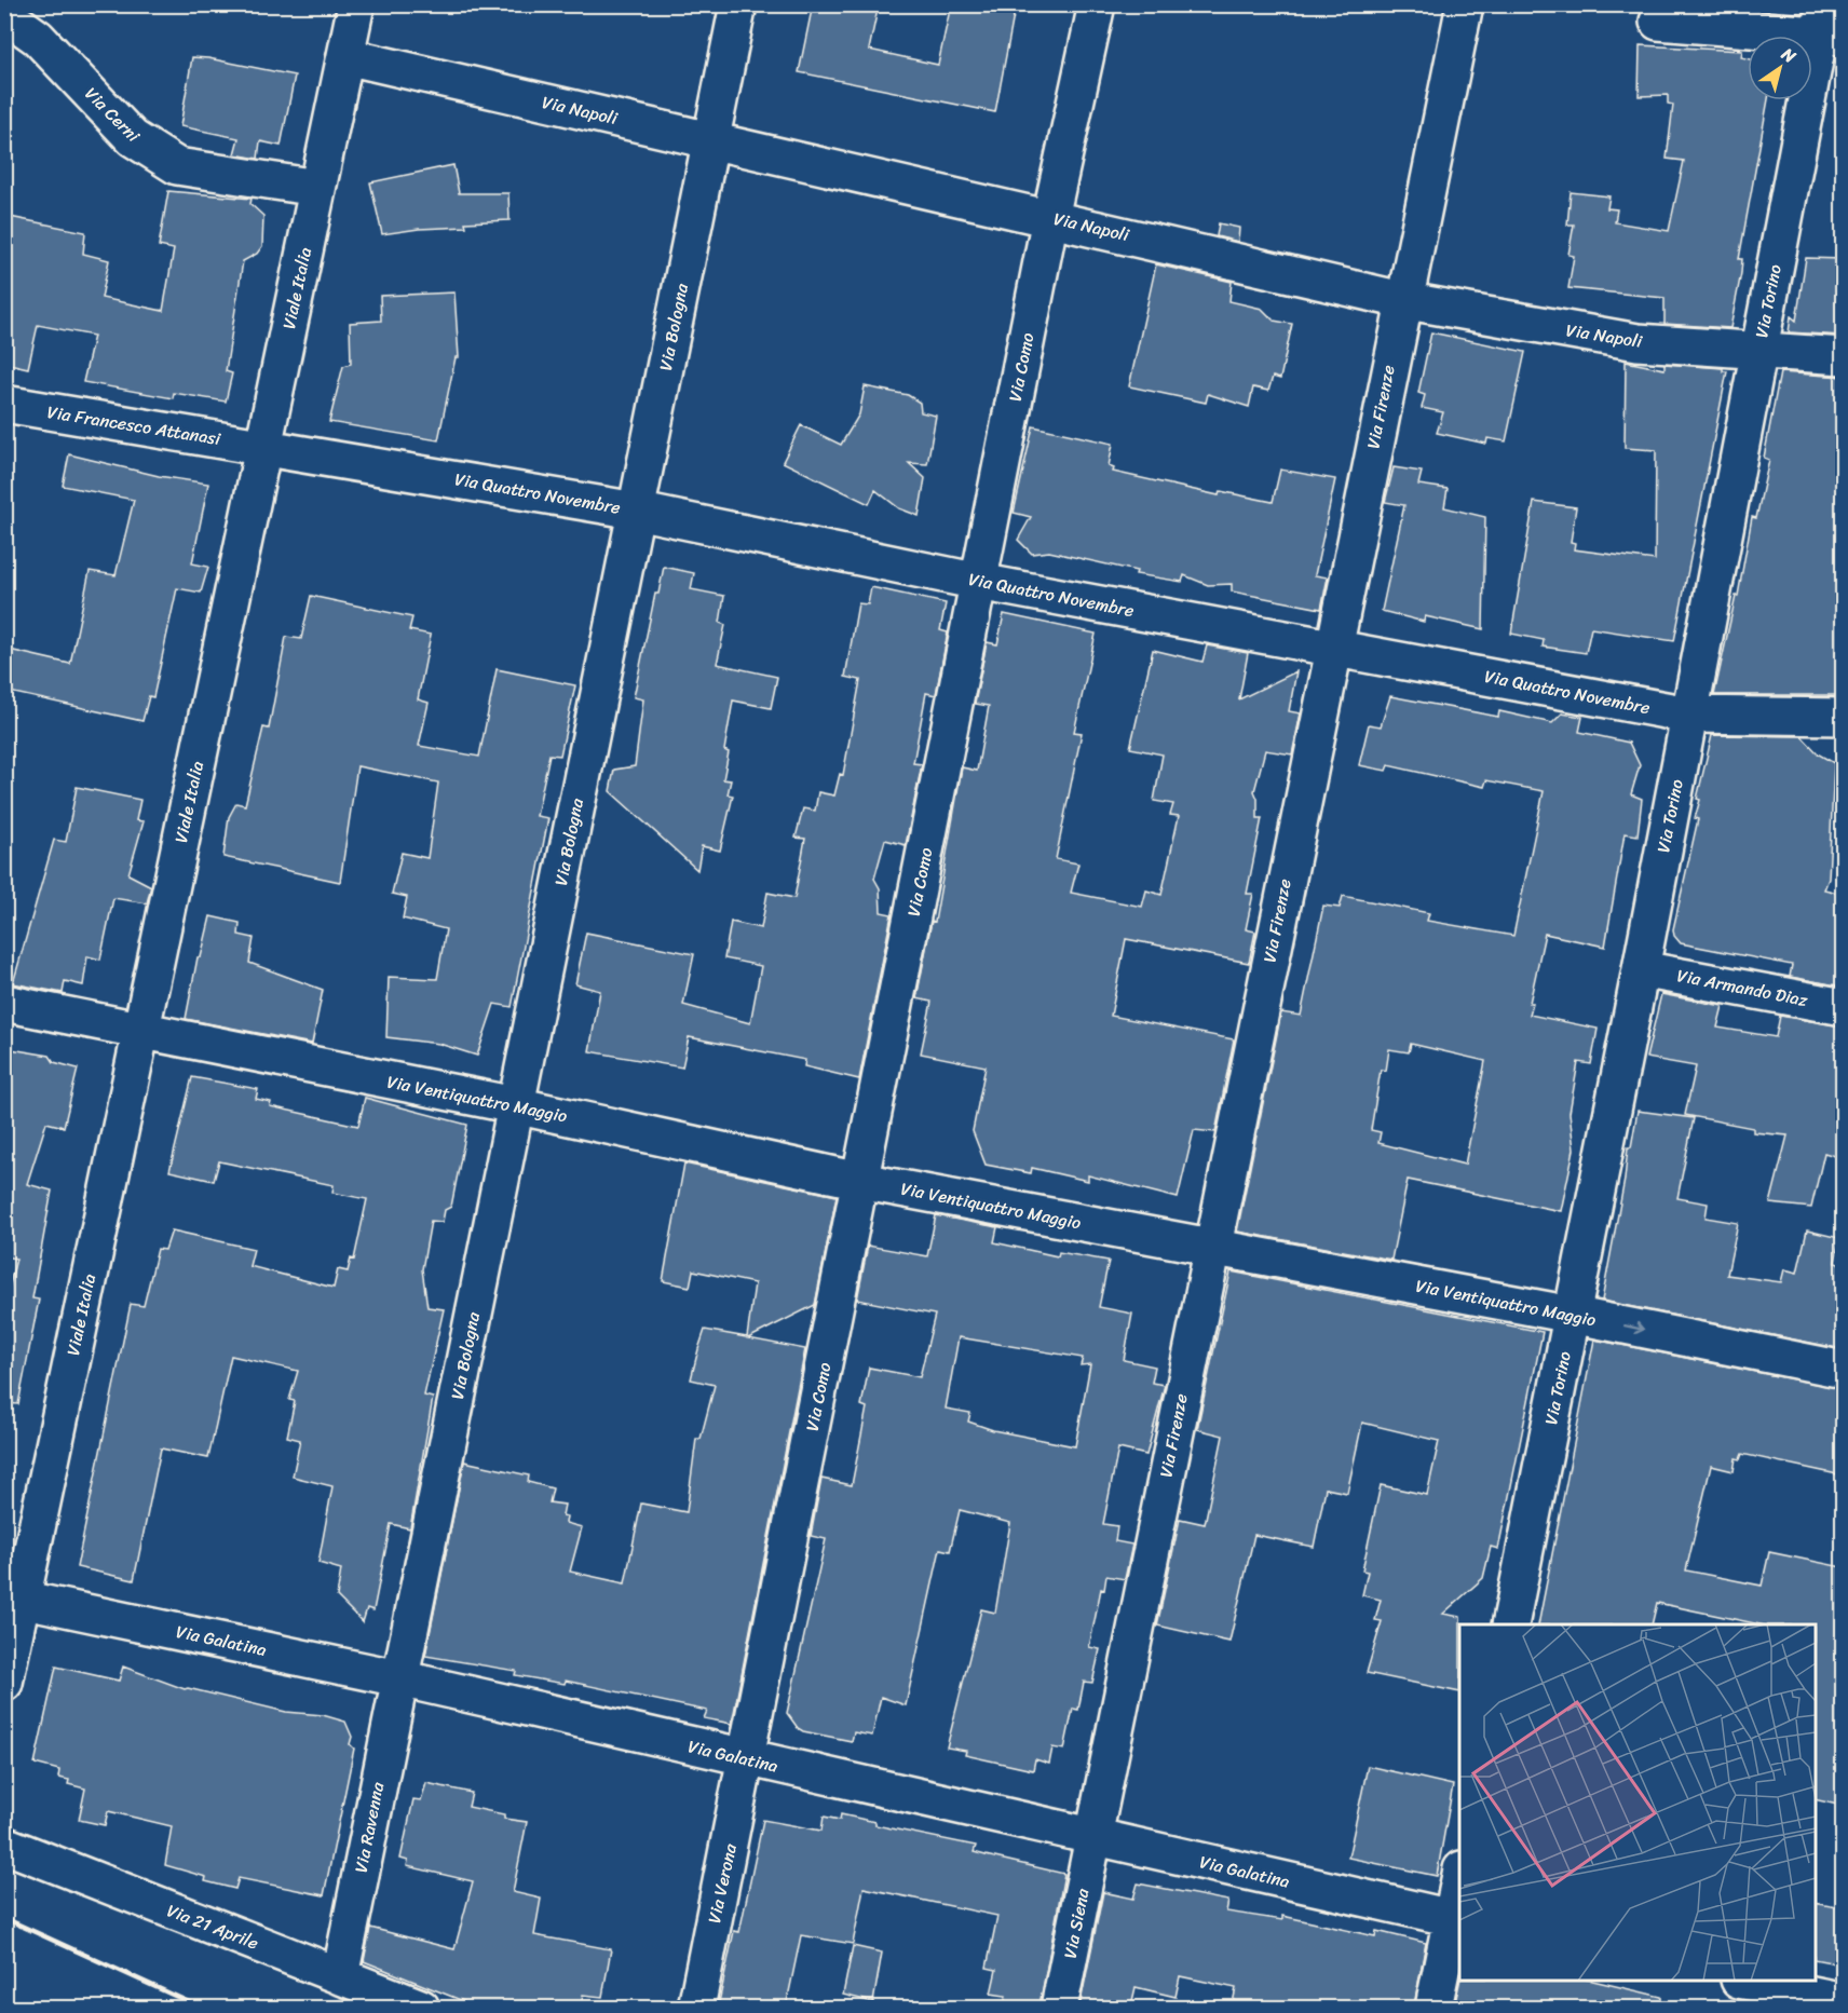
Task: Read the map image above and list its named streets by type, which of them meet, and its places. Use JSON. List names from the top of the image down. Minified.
{"streets":{"street":["Via Napoli","Via Cerni","Viale Italia","Via Torino","Via Bologna","Via Como","Via Firenze","Via Francesco Attanasi","Via Quattro Novembre","Via Armando Diaz","Via Ventiquattro Maggio","Via Galatina","Via Ravenna","Via Verona","Via Siena","Via 21 Aprile"]},"crossings":[["Via Napoli","Viale Italia"],["Via Napoli","Via Torino"],["Via Napoli","Via Bologna"],["Via Napoli","Via Como"],["Via Napoli","Via Firenze"],["Via Cerni","Viale Italia"],["Viale Italia","Via Francesco Attanasi"],["Viale Italia","Via Quattro Novembre"],["Viale Italia","Via Ventiquattro Maggio"],["Viale Italia","Via Galatina"],["Via Torino","Via Quattro Novembre"],["Via Torino","Via Armando Diaz"],["Via Torino","Via Ventiquattro Maggio"],["Via Bologna","Via Quattro Novembre"],["Via Bologna","Via Ventiquattro Maggio"],["Via Bologna","Via Galatina"],["Via Bologna","Via Ravenna"],["Via Como","Via Quattro Novembre"],["Via Como","Via Ventiquattro Maggio"],["Via Como","Via Galatina"],["Via Como","Via Verona"],["Via Firenze","Via Quattro Novembre"],["Via Firenze","Via Ventiquattro Maggio"],["Via Firenze","Via Galatina"],["Via Firenze","Via Siena"],["Via Francesco Attanasi","Via Quattro Novembre"],["Via Galatina","Via Ravenna"],["Via Galatina","Via Verona"],["Via Galatina","Via Siena"],["Via Ravenna","Via 21 Aprile"]],"north":"top right"}
